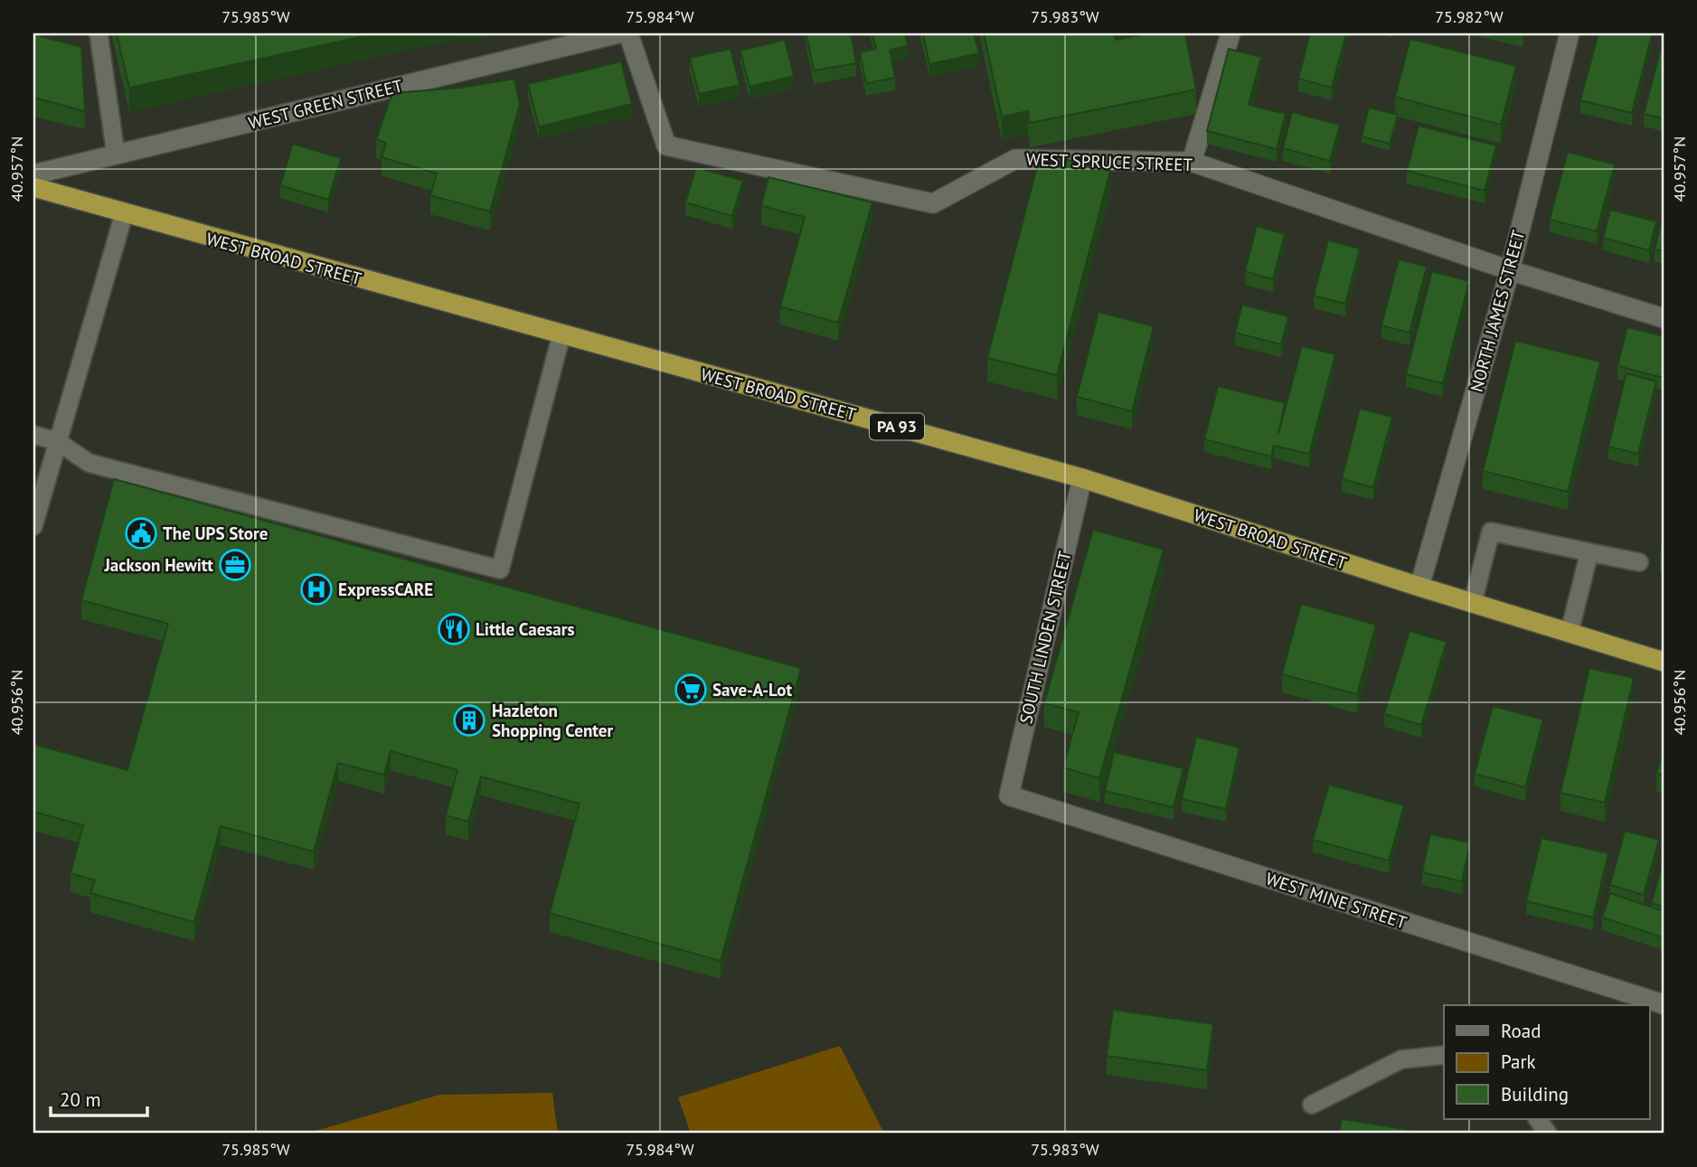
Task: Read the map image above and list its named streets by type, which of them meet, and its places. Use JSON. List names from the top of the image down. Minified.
{"streets":{"highway":["WEST BROAD STREET","PA 93"],"street":["WEST GREEN STREET","WEST SPRUCE STREET","NORTH JAMES STREET","SOUTH LINDEN STREET","WEST MINE STREET"]},"crossings":[["WEST SPRUCE STREET","NORTH JAMES STREET"],["WEST BROAD STREET","NORTH JAMES STREET"],["WEST BROAD STREET","SOUTH LINDEN STREET"],["SOUTH LINDEN STREET","WEST MINE STREET"]],"places":{"public building":["The UPS Store"],"office":["Jackson Hewitt"],"hospital":["ExpressCARE"],"restaurant":["Little Caesars"],"supermarket":["Save-A-Lot"],"building":["Hazleton Shopping Center"]},"legend":["Road","Park","Building"],"scale_bar":"20 m","coordinates":["75.985°W","75.984°W","75.983°W","75.982°W","40.957°N","40.956°N"]}
